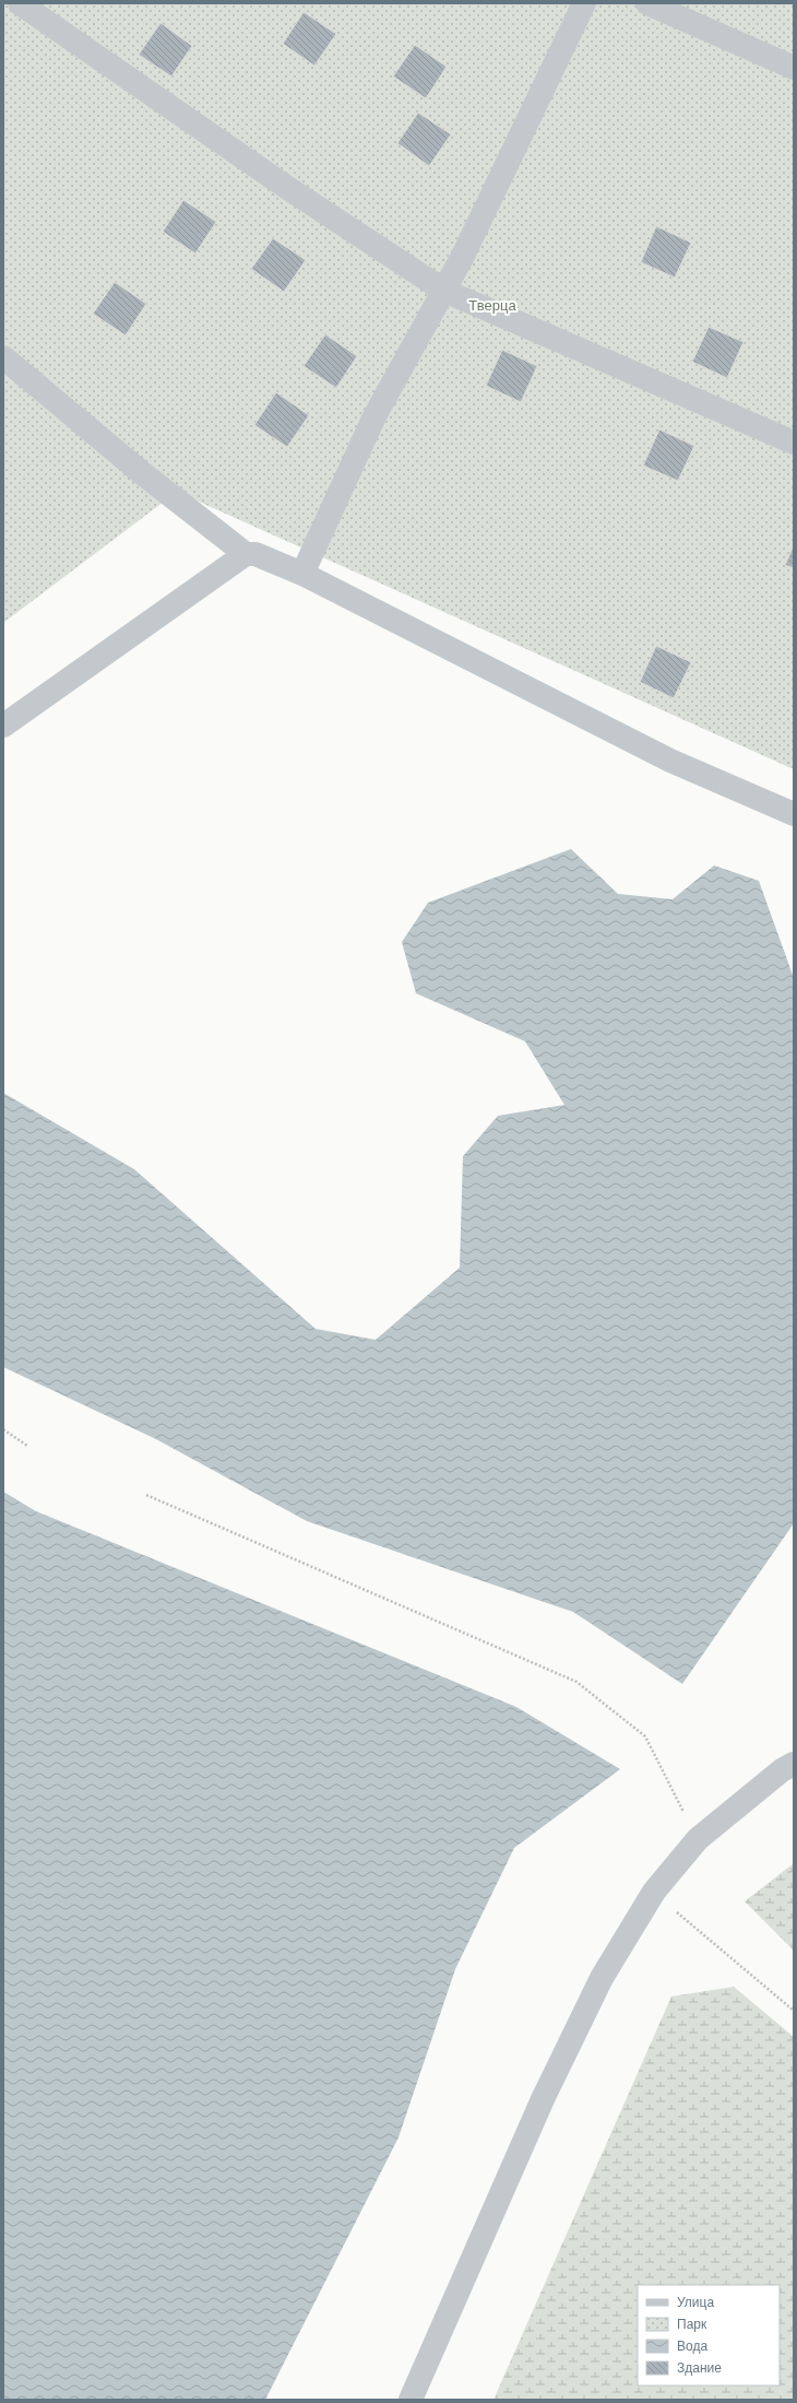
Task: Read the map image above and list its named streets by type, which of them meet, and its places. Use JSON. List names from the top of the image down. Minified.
{"parks":["Тверца"],"legend":["Улица","Парк","Вода","Здание"]}
